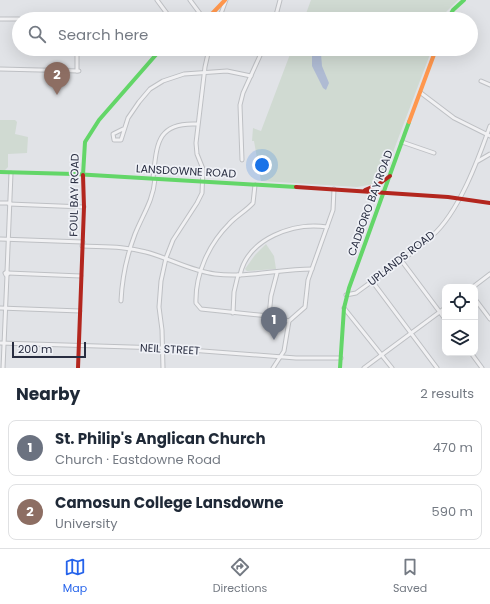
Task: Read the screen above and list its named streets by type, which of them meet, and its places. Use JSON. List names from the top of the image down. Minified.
{"streets":{"main road":["LANSDOWNE ROAD","FOUL BAY ROAD","CADBORO BAY ROAD"],"street":["UPLANDS ROAD","NEIL STREET"]},"crossings":[["LANSDOWNE ROAD","FOUL BAY ROAD"],["LANSDOWNE ROAD","CADBORO BAY ROAD"],["LANSDOWNE ROAD","UPLANDS ROAD"],["FOUL BAY ROAD","NEIL STREET"],["CADBORO BAY ROAD","UPLANDS ROAD"],["CADBORO BAY ROAD","NEIL STREET"]],"scale_bar":"200 m","page":{"search":"Search here","pins":["2","1"],"scale":"200 m","heading":["Nearby","2 results"],"list":[{"mark":"1","name":"St. Philip's Anglican Church","note":"Church · Eastdowne Road","value":"470 m"},{"mark":"2","name":"Camosun College Lansdowne","note":"University","value":"590 m"}],"nav":["Map","Directions","Saved"]}}
